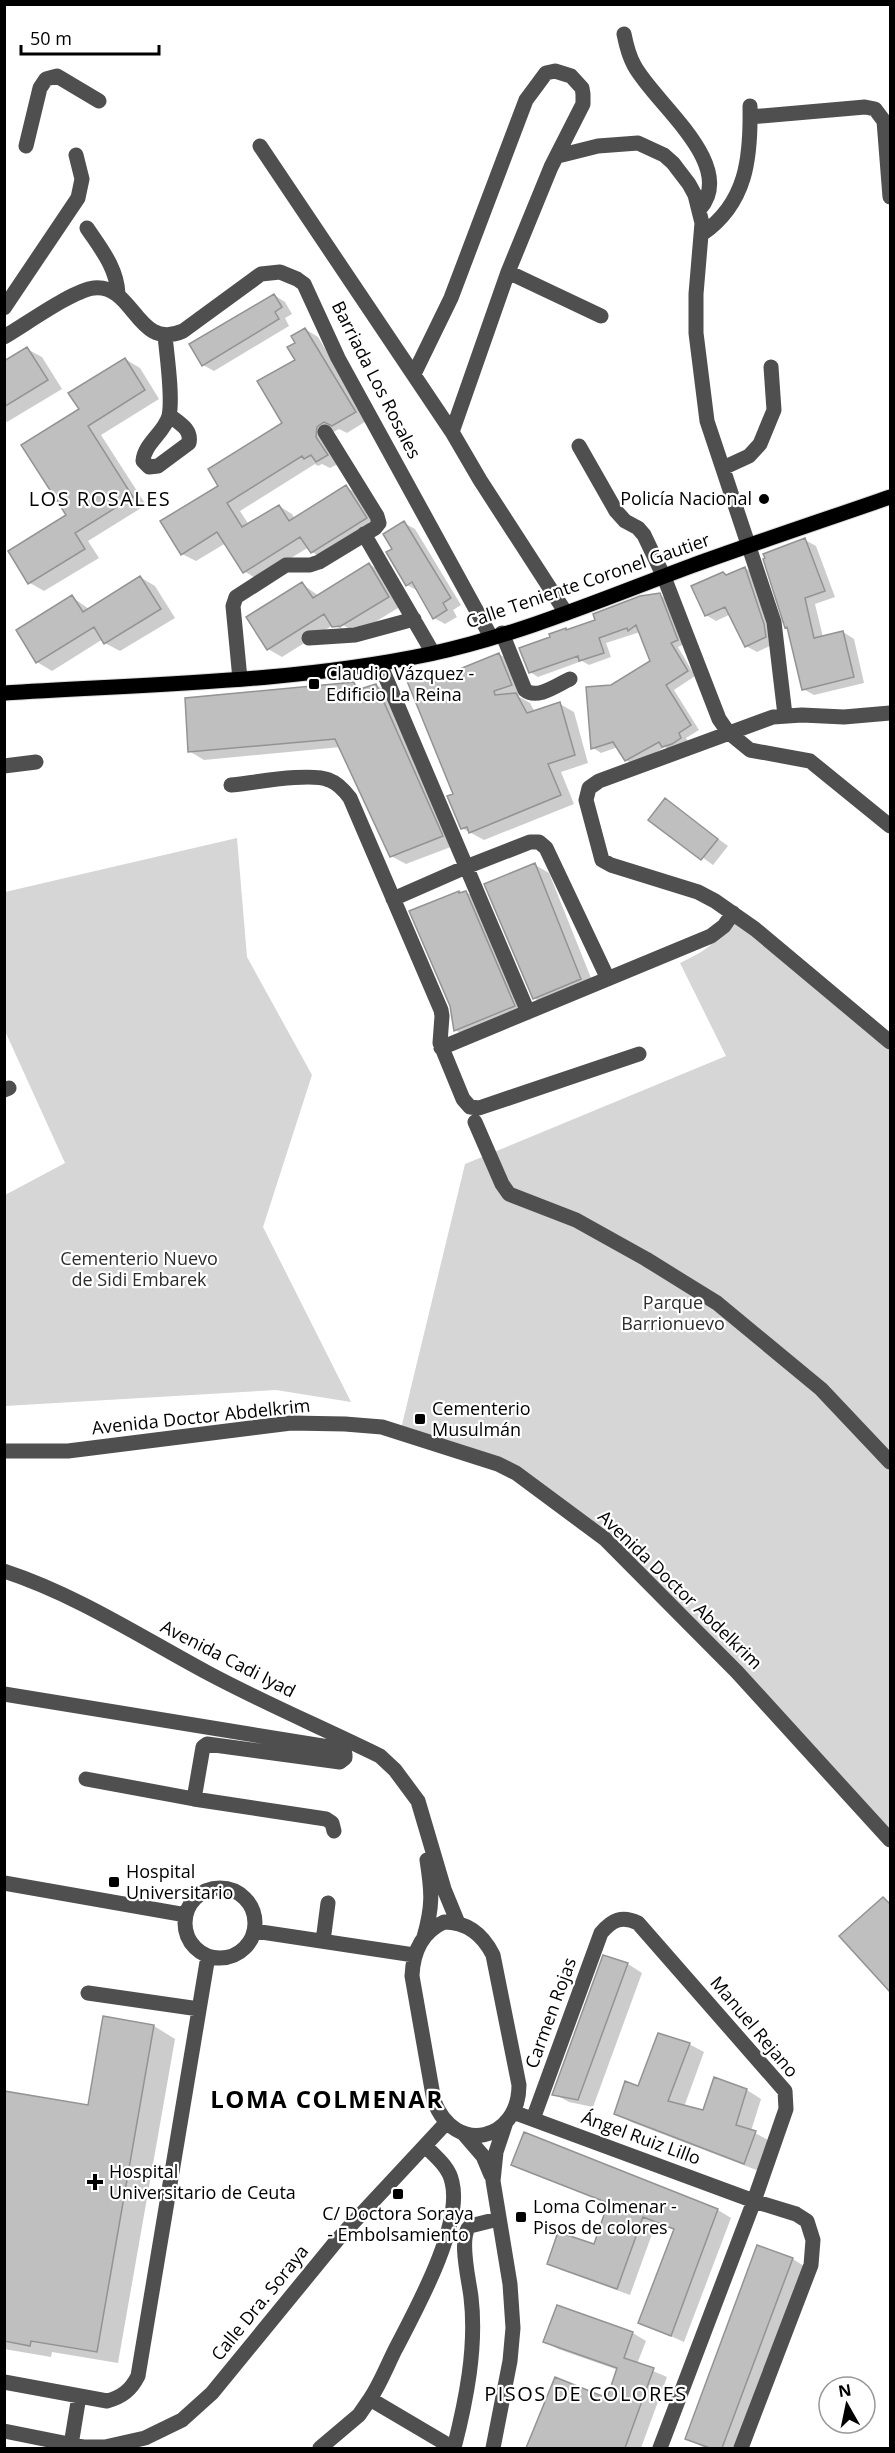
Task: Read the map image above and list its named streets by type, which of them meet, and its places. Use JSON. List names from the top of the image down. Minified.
{"streets":{"main road":["Calle Teniente Coronel Gautier"],"street":["Barriada Los Rosales","Avenida Doctor Abdelkrim","Avenida Cadi Iyad","Carmen Rojas","Manuel Rejano","Ángel Ruiz Lillo","Calle Dra. Soraya"]},"crossings":[["Barriada Los Rosales","Calle Teniente Coronel Gautier"],["Carmen Rojas","Manuel Rejano"],["Carmen Rojas","Ángel Ruiz Lillo"],["Manuel Rejano","Ángel Ruiz Lillo"]],"districts":["LOS ROSALES","LOMA COLMENAR","PISOS DE COLORES"],"parks":["Cementerio Nuevo de Sidi Embarek","Parque Barrionuevo"],"places":{"other":["Policía Nacional"],"transit":["Claudio Vázquez - Edificio La Reina","Cementerio Musulmán","Hospital Universitario","C/ Doctora Soraya - Embolsamiento","Loma Colmenar - Pisos de colores"],"health":["Hospital Universitario de Ceuta"]},"scale_bar":"50 m","north":"top"}
